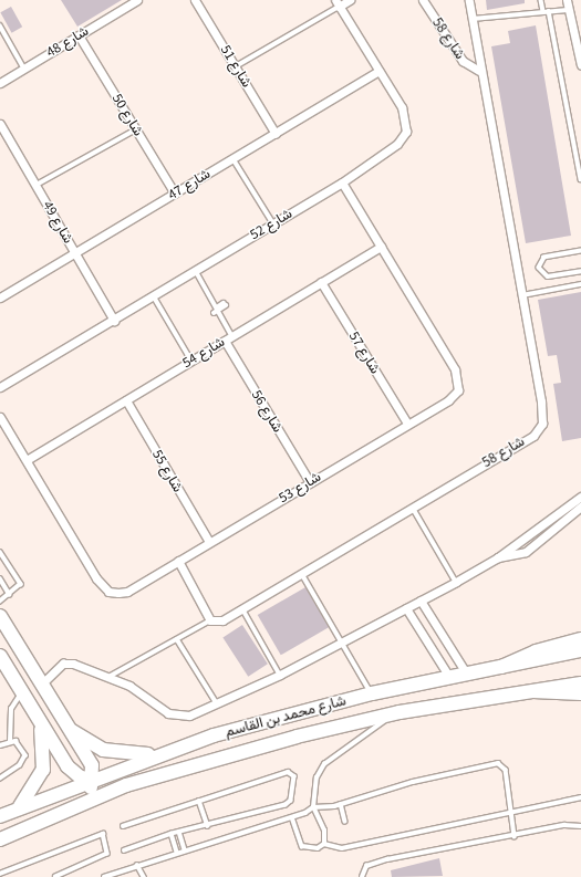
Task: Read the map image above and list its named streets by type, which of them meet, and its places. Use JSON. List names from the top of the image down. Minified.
{"streets":{"main road":["شارع محمد بن القاسم"],"street":["شارع 58","شارع 48","شارع 51","شارع 50","شارع 47","شارع 49","شارع 52","شارع 54","شارع 57","شارع 56","شارع 55","شارع 53"]},"crossings":[["شارع 48","شارع 50"],["شارع 51","شارع 47"],["شارع 50","شارع 47"],["شارع 47","شارع 49"],["شارع 47","شارع 52"],["شارع 49","شارع 52"],["شارع 52","شارع 53"],["شارع 54","شارع 57"],["شارع 54","شارع 56"],["شارع 54","شارع 55"],["شارع 54","شارع 53"],["شارع 57","شارع 53"],["شارع 56","شارع 53"],["شارع 55","شارع 53"]]}
